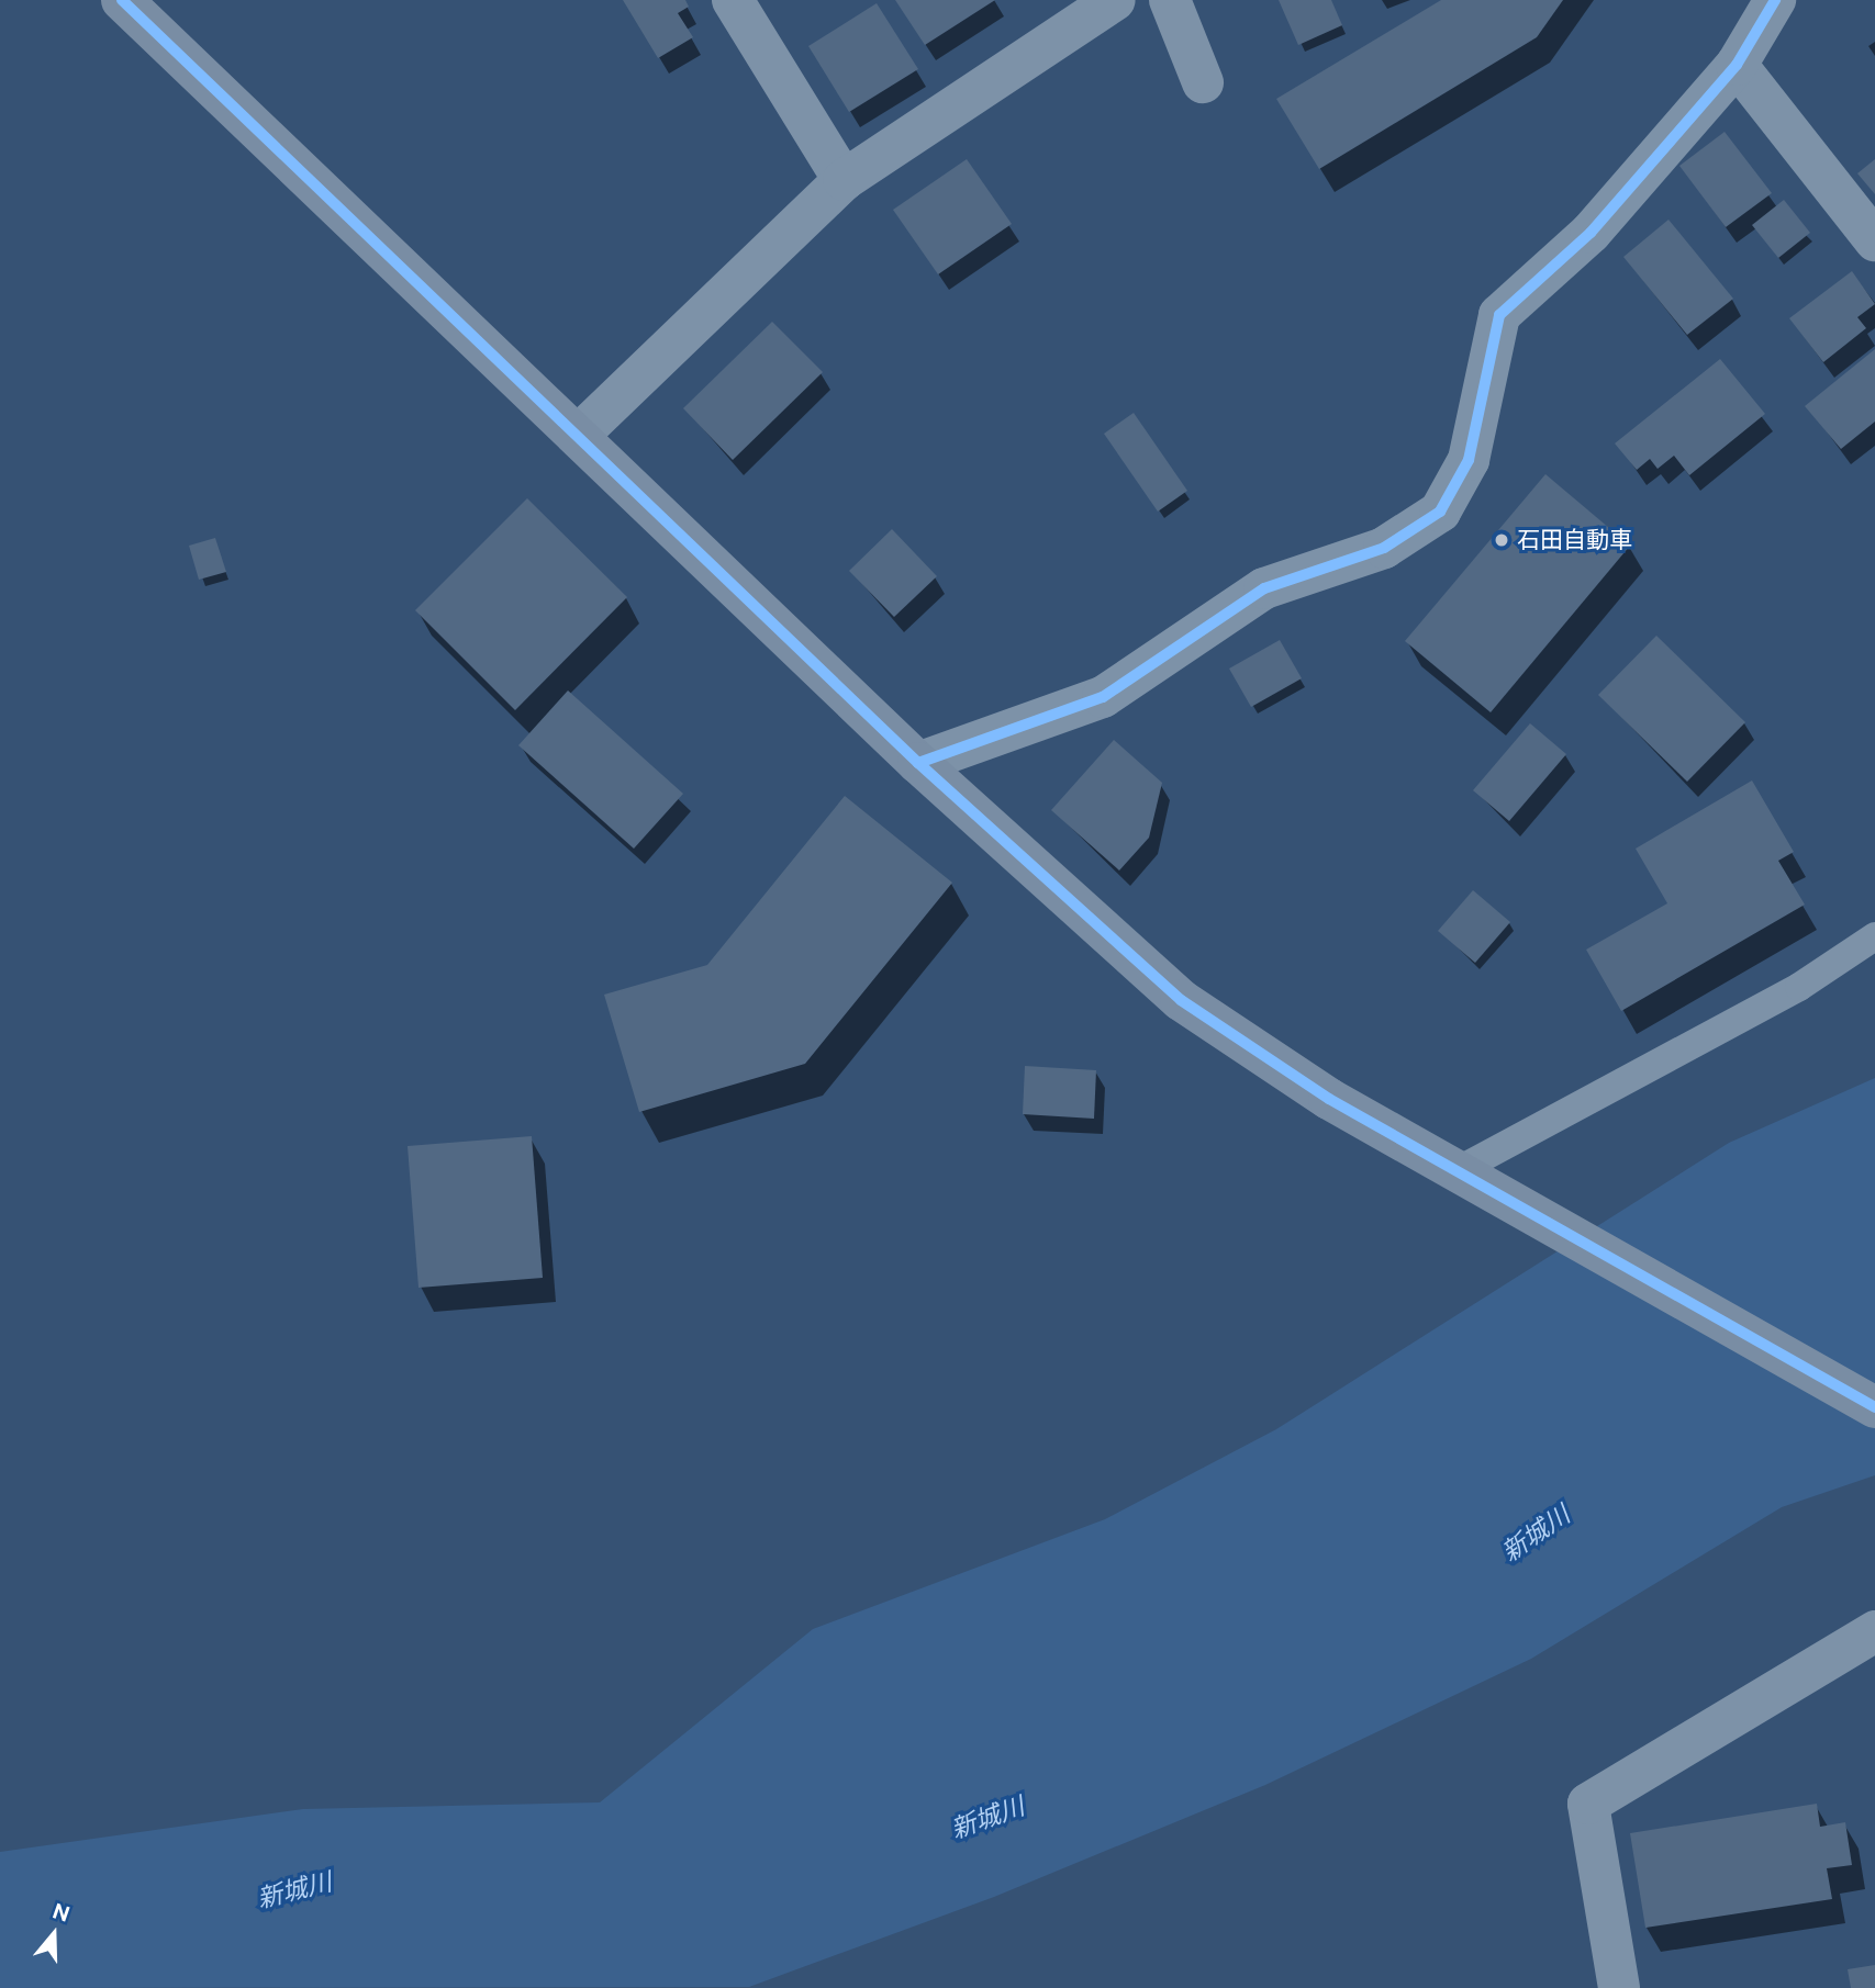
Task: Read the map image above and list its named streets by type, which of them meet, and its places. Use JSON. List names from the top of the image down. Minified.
{"water":["新城川"],"places":["石田自動車"],"north":"top"}
